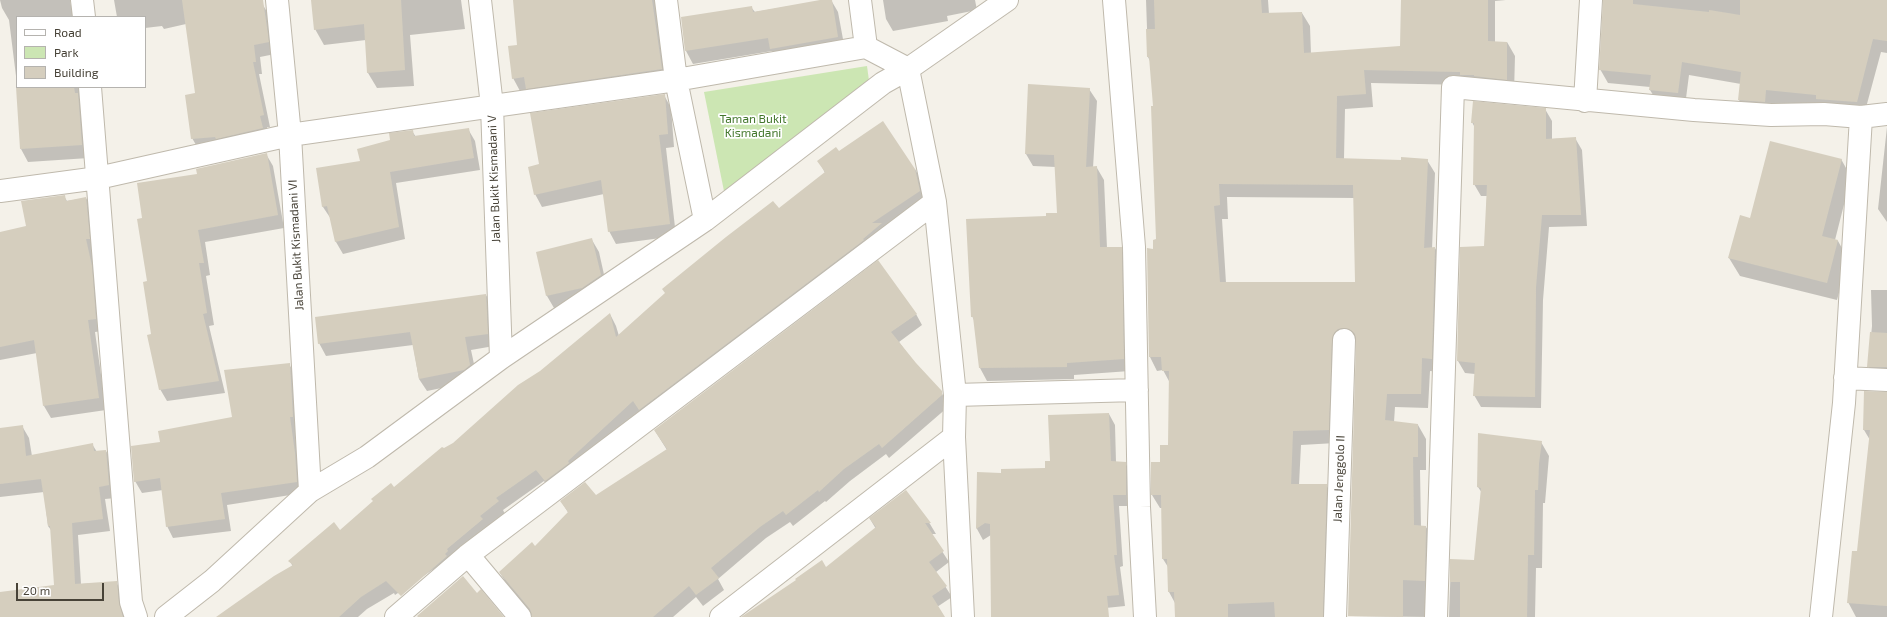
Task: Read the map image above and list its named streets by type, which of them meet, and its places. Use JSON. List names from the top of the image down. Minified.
{"streets":{"street":["Jalan Bukit Kismadani V","Jalan Bukit Kismadani VI","Jalan Jenggolo II"]},"parks":["Taman Bukit Kismadani"],"legend":["Road","Park","Building"],"scale_bar":"20 m"}
